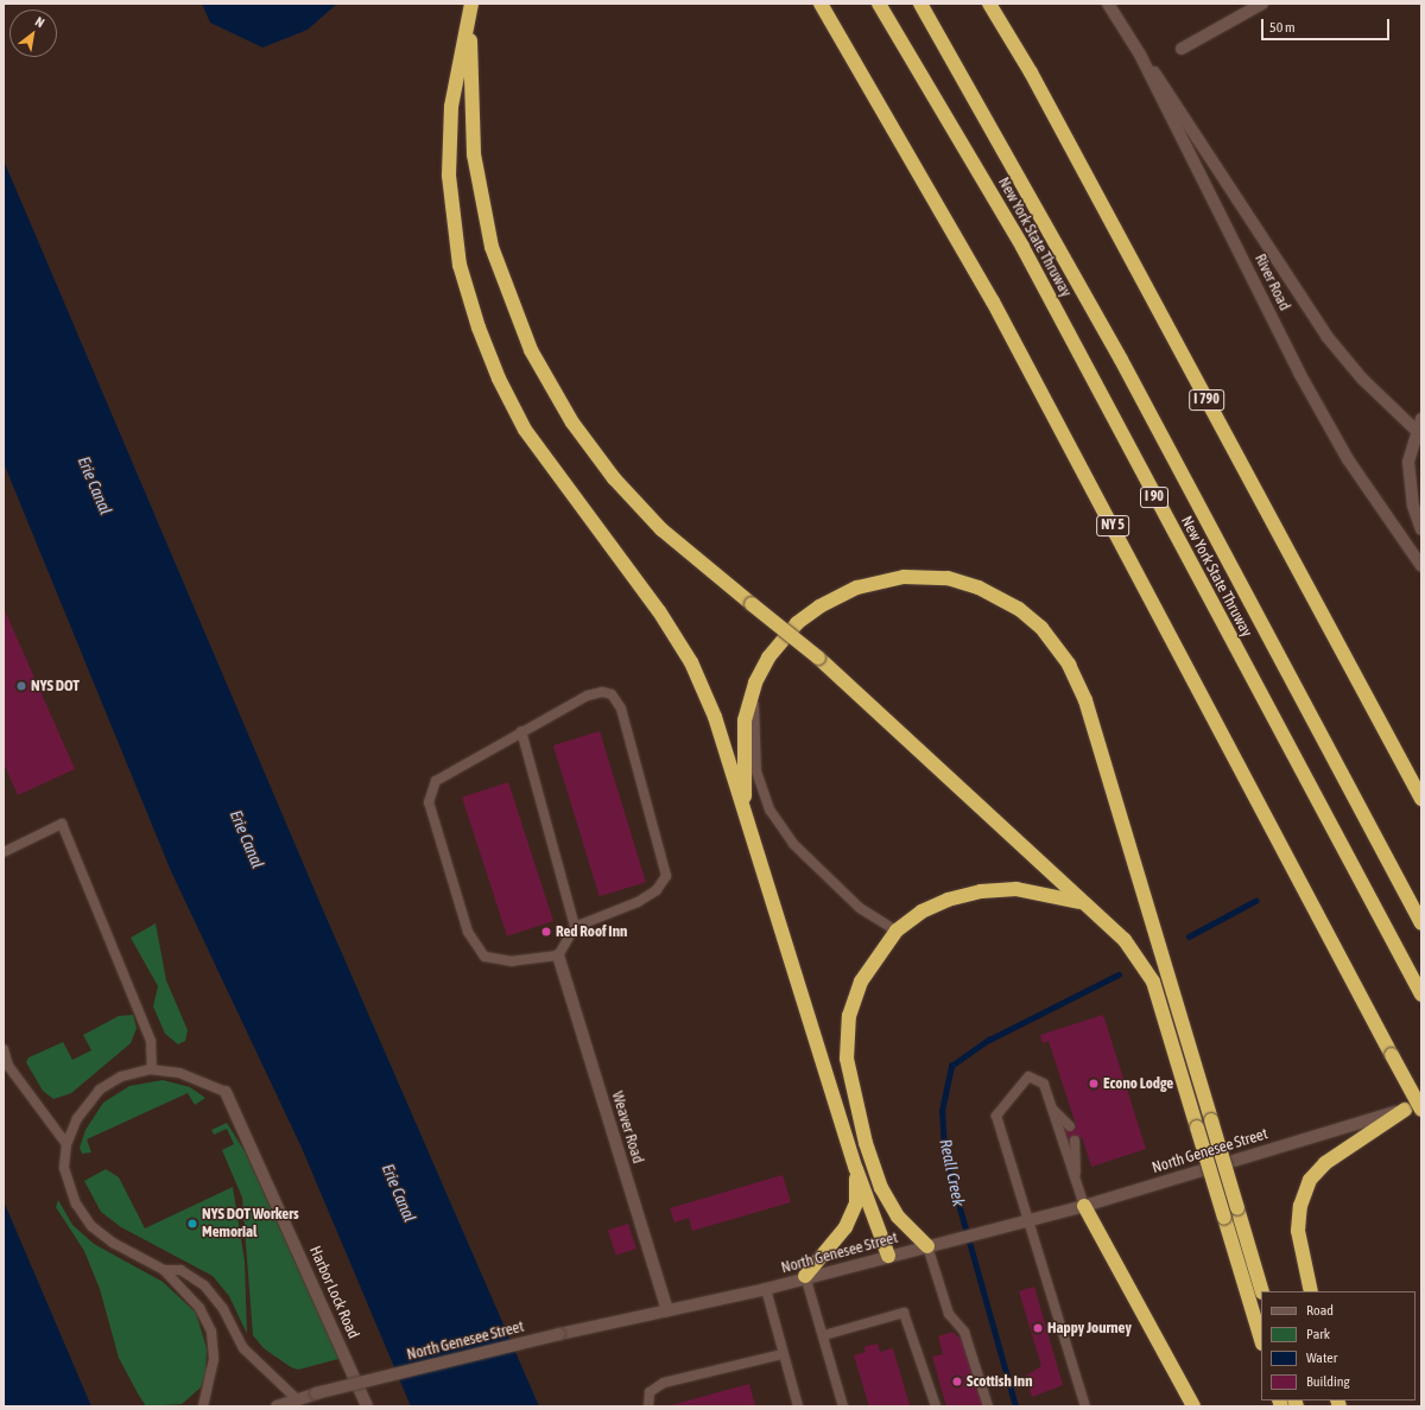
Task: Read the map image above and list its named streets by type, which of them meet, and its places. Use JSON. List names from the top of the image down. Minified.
{"streets":{"highway":["New York State Thruway","I 790","I 90","NY 5"],"main road":["River Road","Weaver Road","North Genesee Street","Harbor Lock Road"]},"crossings":[["Weaver Road","North Genesee Street"]],"water":["Erie Canal","Reall Creek"],"places":["NYS DOT","Red Roof Inn","Econo Lodge","NYS DOT Workers Memorial","Happy Journey","Scottish Inn"],"legend":["Road","Park","Water","Building"],"scale_bar":"50 m","north":"top right"}
